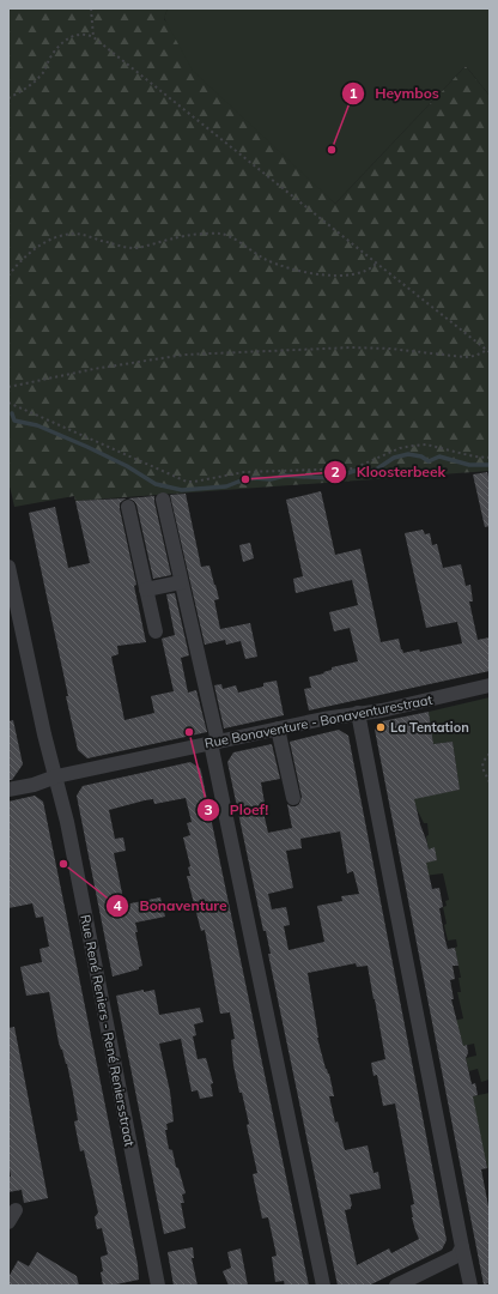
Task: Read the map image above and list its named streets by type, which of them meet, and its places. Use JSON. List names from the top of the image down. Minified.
{"streets":{"street":["Rue Bonaventure - Bonaventurestraat","Rue René Reniers - René Reniersstraat"]},"crossings":[["Rue Bonaventure - Bonaventurestraat","Rue René Reniers - René Reniersstraat"]],"places":["Heymbos","Kloosterbeek","La Tentation","Ploef!","Bonaventure"]}
